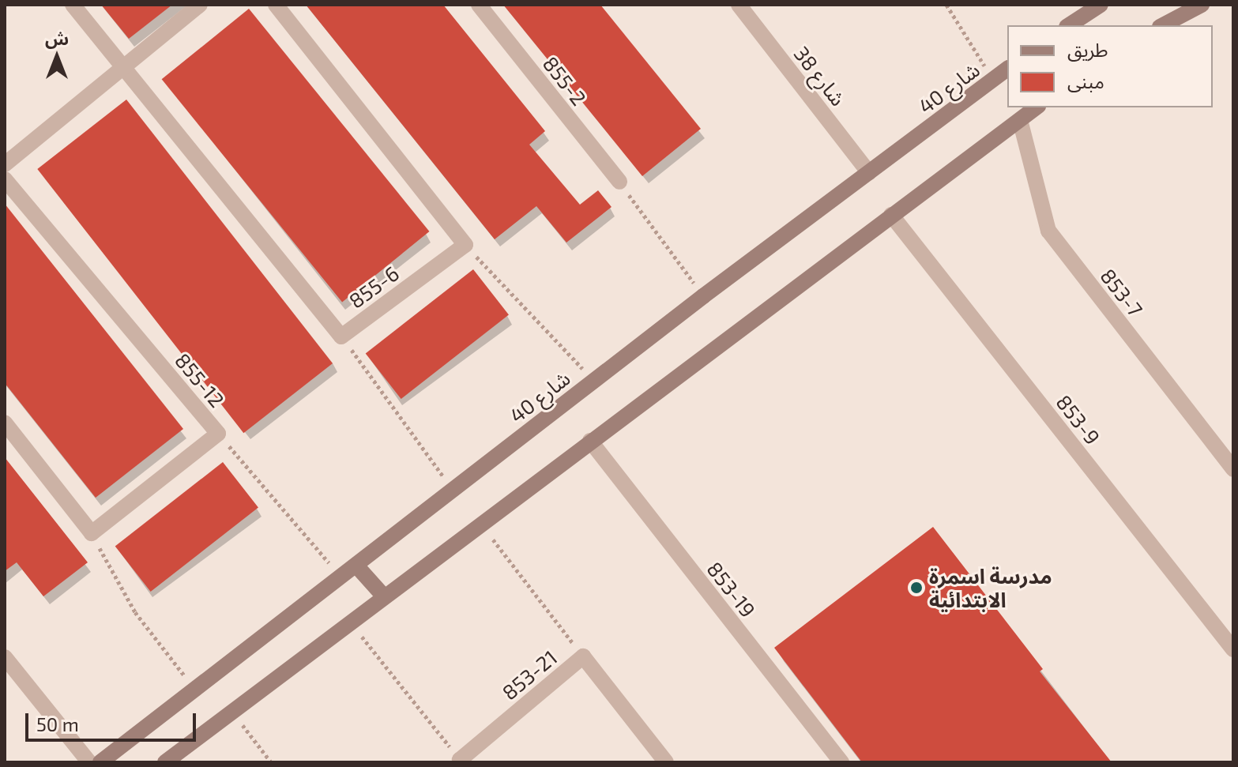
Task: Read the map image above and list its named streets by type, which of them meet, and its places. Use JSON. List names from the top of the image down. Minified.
{"streets":{"main road":["شارع 40"],"street":["شارع 38","855-2","855-6","853-7","855-12","853-9","853-19","853-21"]},"crossings":[["شارع 38","شارع 40"]],"places":["مدرسة اسمرة الابتدائية"],"legend":["طريق","مبنى"],"scale_bar":"50 m","north":"top"}
